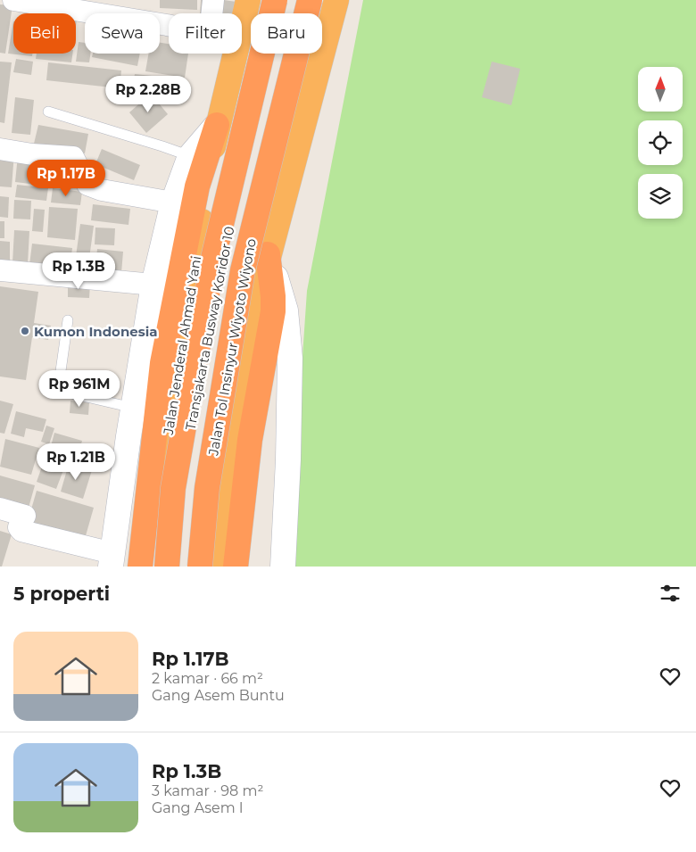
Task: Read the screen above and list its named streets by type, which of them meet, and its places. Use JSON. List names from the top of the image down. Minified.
{"streets":{"highway":["Jalan Jenderal Ahmad Yani","Jalan Tol Insinyur Wiyoto Wiyono"],"lane":["Transjakarta Busway Koridor 10"]},"crossings":[["Transjakarta Busway Koridor 10","Jalan Tol Insinyur Wiyoto Wiyono"]],"places":["Kumon Indonesia"],"north":"top","page":{"chip":["Beli","Sewa","Filter","Baru"],"price":["Rp 2.28B","Rp 1.17B","Rp 1.3B","Rp 961M","Rp 1.21B"],"heading":"5 properti","list":[{"name":"Rp 1.17B","note":"2 kamar · 66 m² · Gang Asem Buntu"},{"name":"Rp 1.3B","note":"3 kamar · 98 m² · Gang Asem I"}]}}
